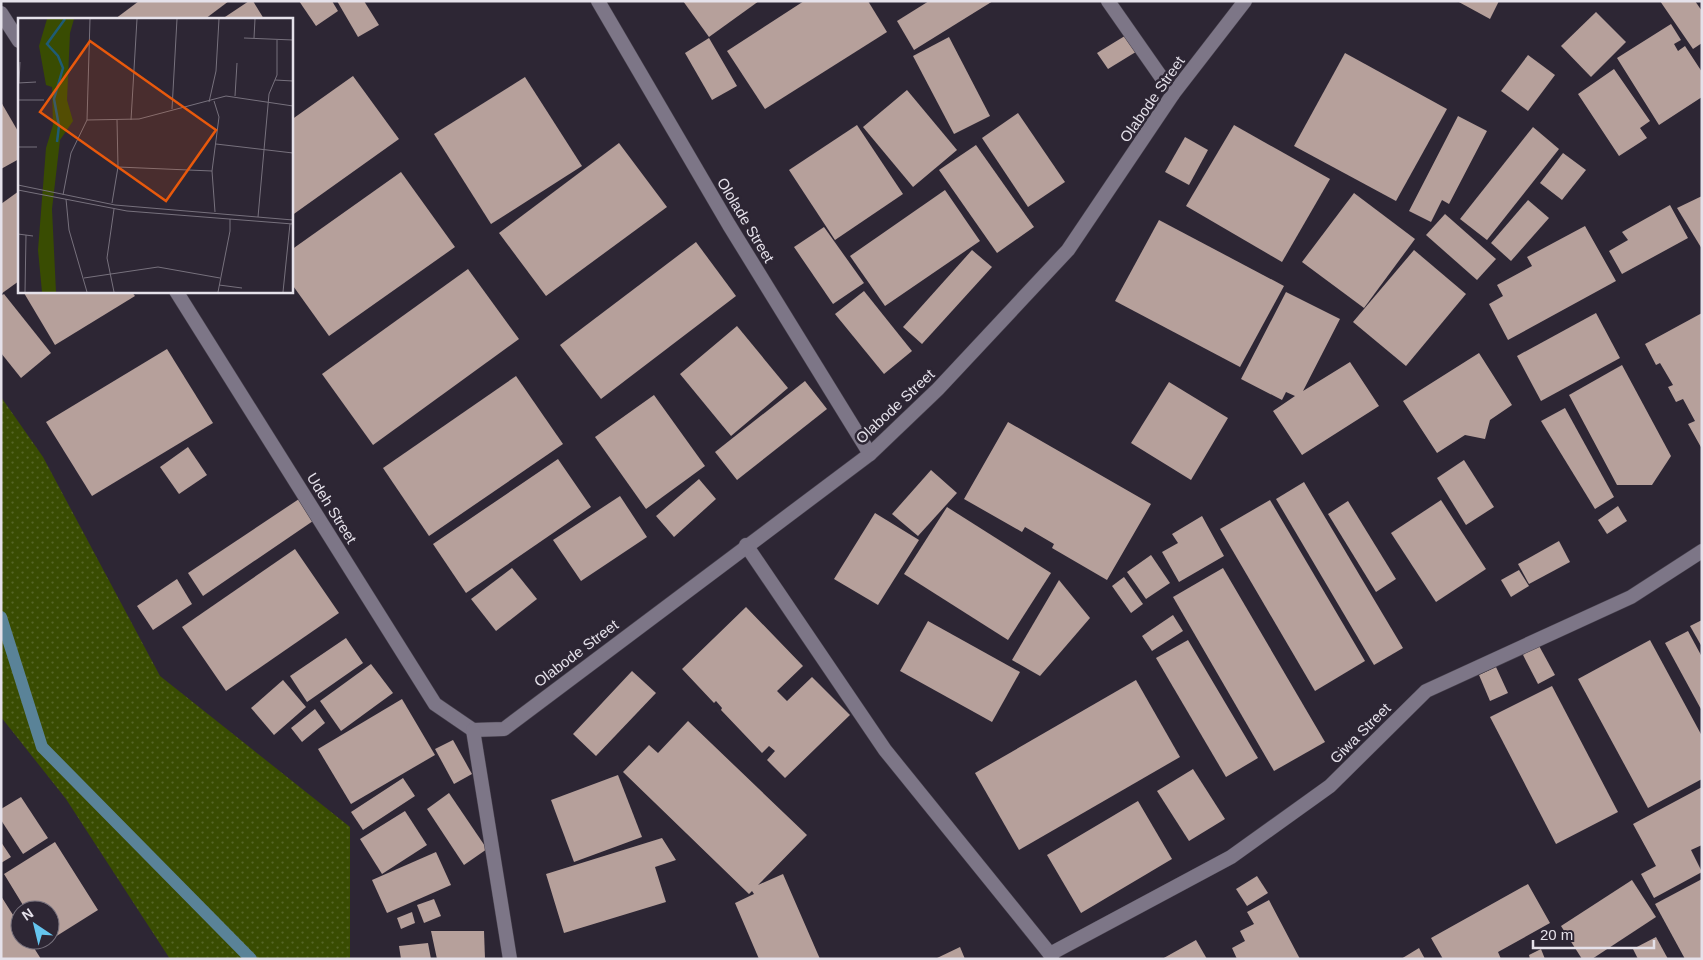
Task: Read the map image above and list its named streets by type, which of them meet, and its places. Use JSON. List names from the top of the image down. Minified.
{"streets":{"street":["Olabode Street","Ololade Street","Udeh Street","Giwa Street"]},"crossings":[["Olabode Street","Ololade Street"],["Olabode Street","Udeh Street"]],"scale_bar":"20 m","north":"top left"}
